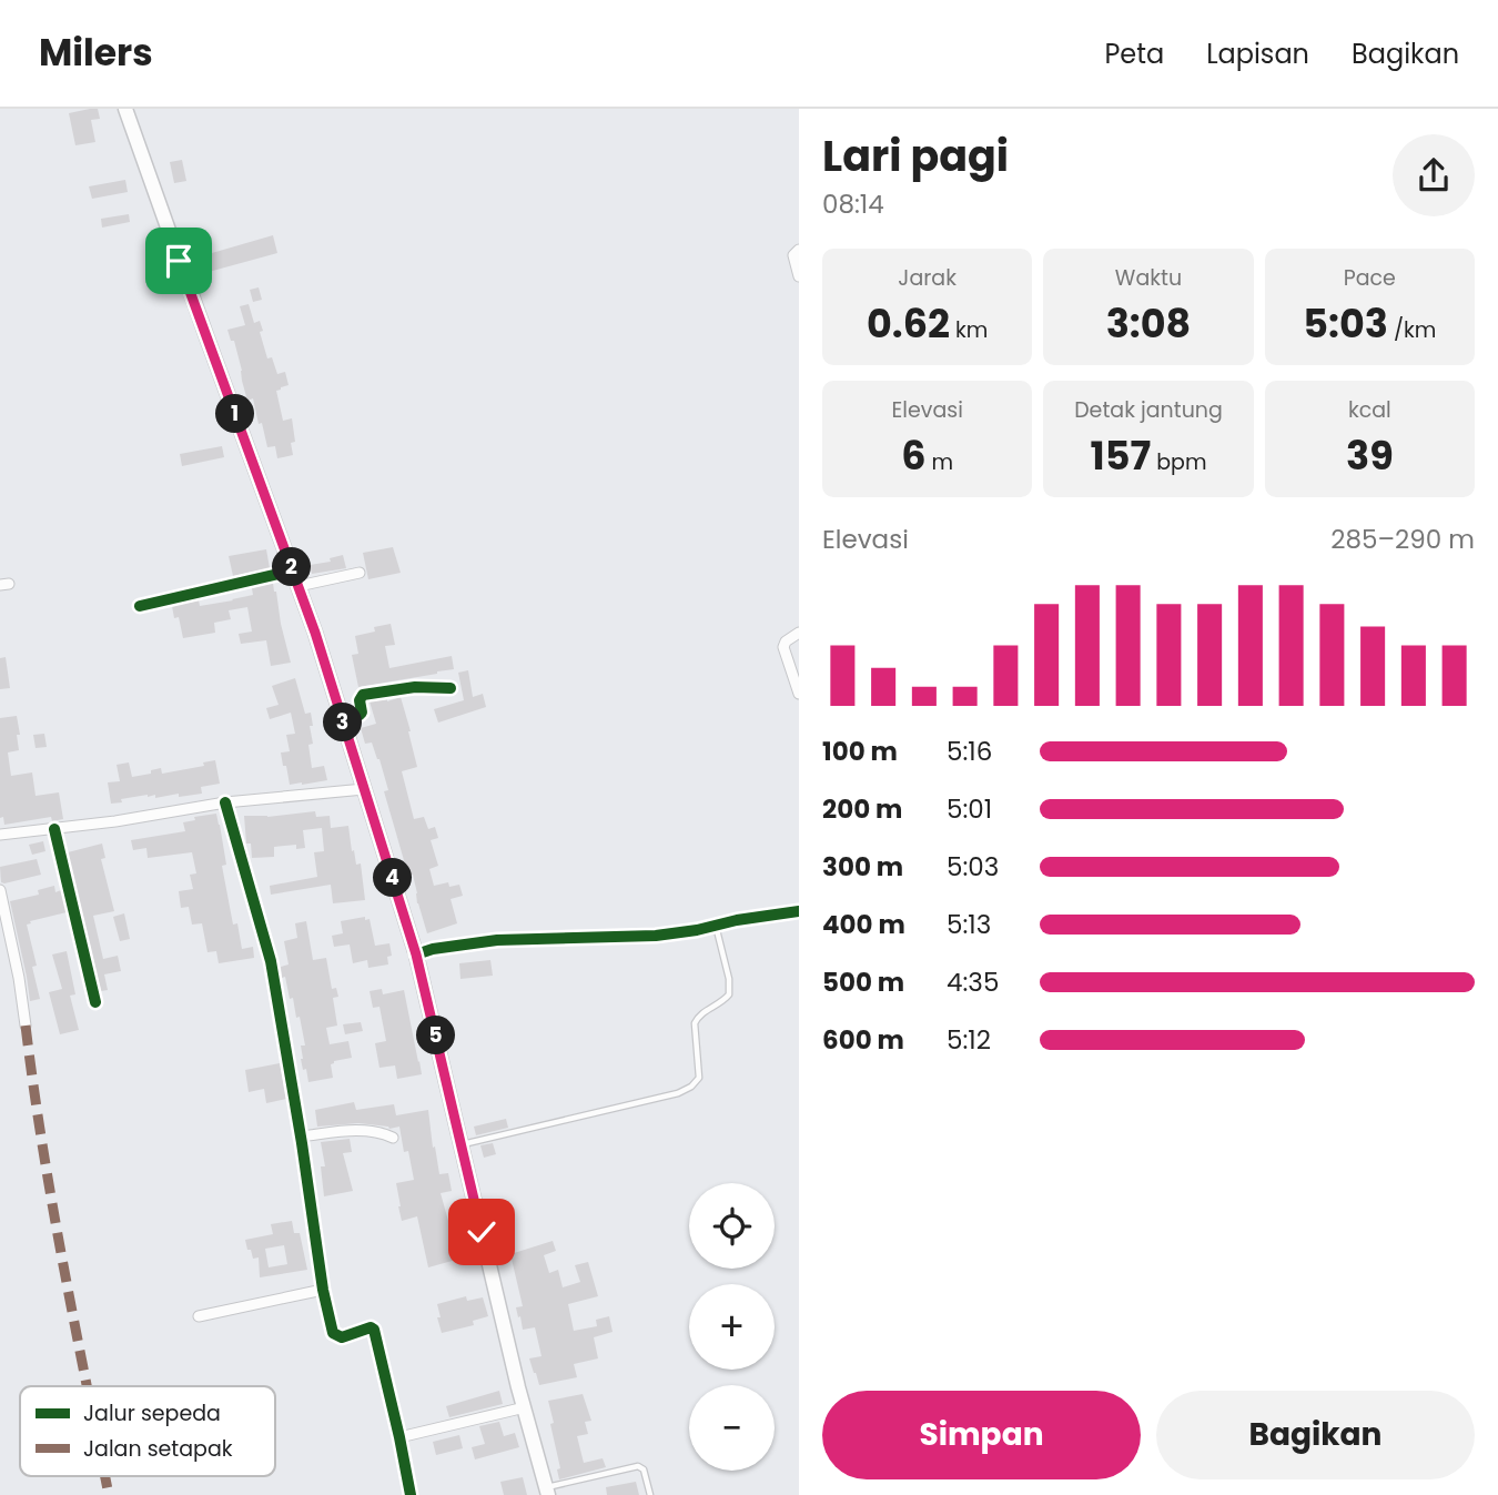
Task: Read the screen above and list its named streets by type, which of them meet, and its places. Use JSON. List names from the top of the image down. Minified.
{"legend":["Jalur sepeda","Jalan setapak"],"page":{"header":"Milers","nav":["Peta","Lapisan","Bagikan"],"heading":["Lari pagi","08:14"],"stats":[["Jarak","0.62 km"],["Waktu","3:08"],["Pace","5:03 /km"],["Elevasi","6 m"],["Detak jantung","157 bpm"],["kcal","39"]],"pins":["1","2","3","4","5"],"chart":["Elevasi","285–290 m"],"list":[{"name":"100 m","note":"5:16"},{"name":"200 m","note":"5:01"},{"name":"300 m","note":"5:03"},{"name":"400 m","note":"5:13"},{"name":"500 m","note":"4:35"},{"name":"600 m","note":"5:12"}],"map_buttons":["+","−"],"buttons":["Simpan","Bagikan"]}}
